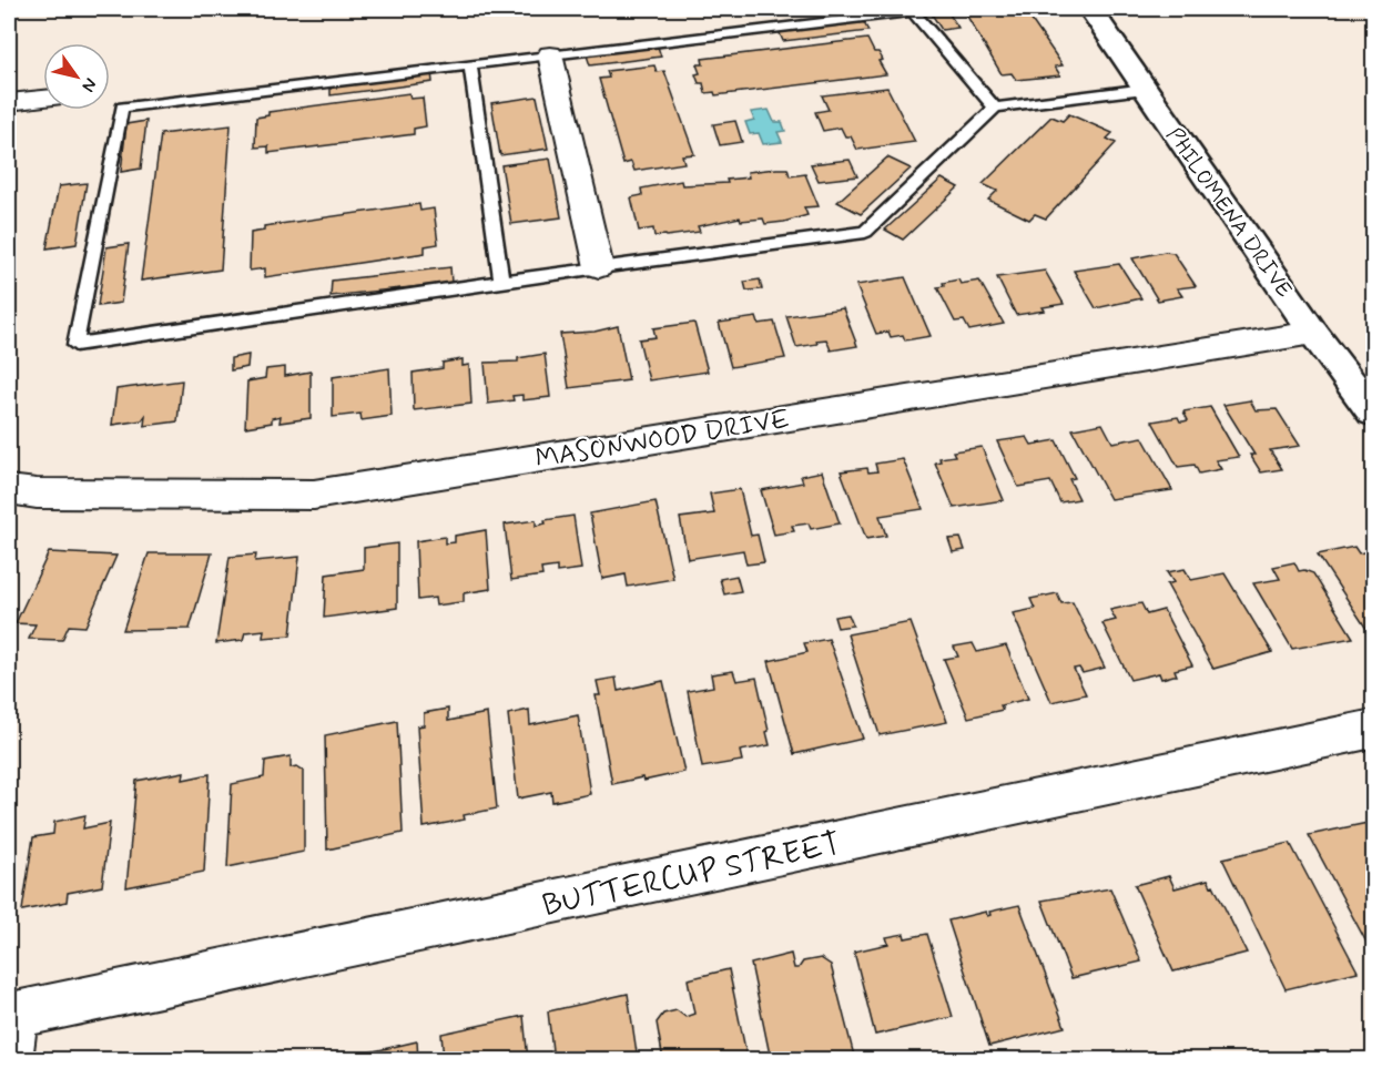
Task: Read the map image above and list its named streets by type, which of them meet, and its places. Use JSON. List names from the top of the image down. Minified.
{"streets":{"street":["PHILOMENA DRIVE","MASONWOOD DRIVE","BUTTERCUP STREET"]},"crossings":[["PHILOMENA DRIVE","MASONWOOD DRIVE"]],"north":"bottom right"}
